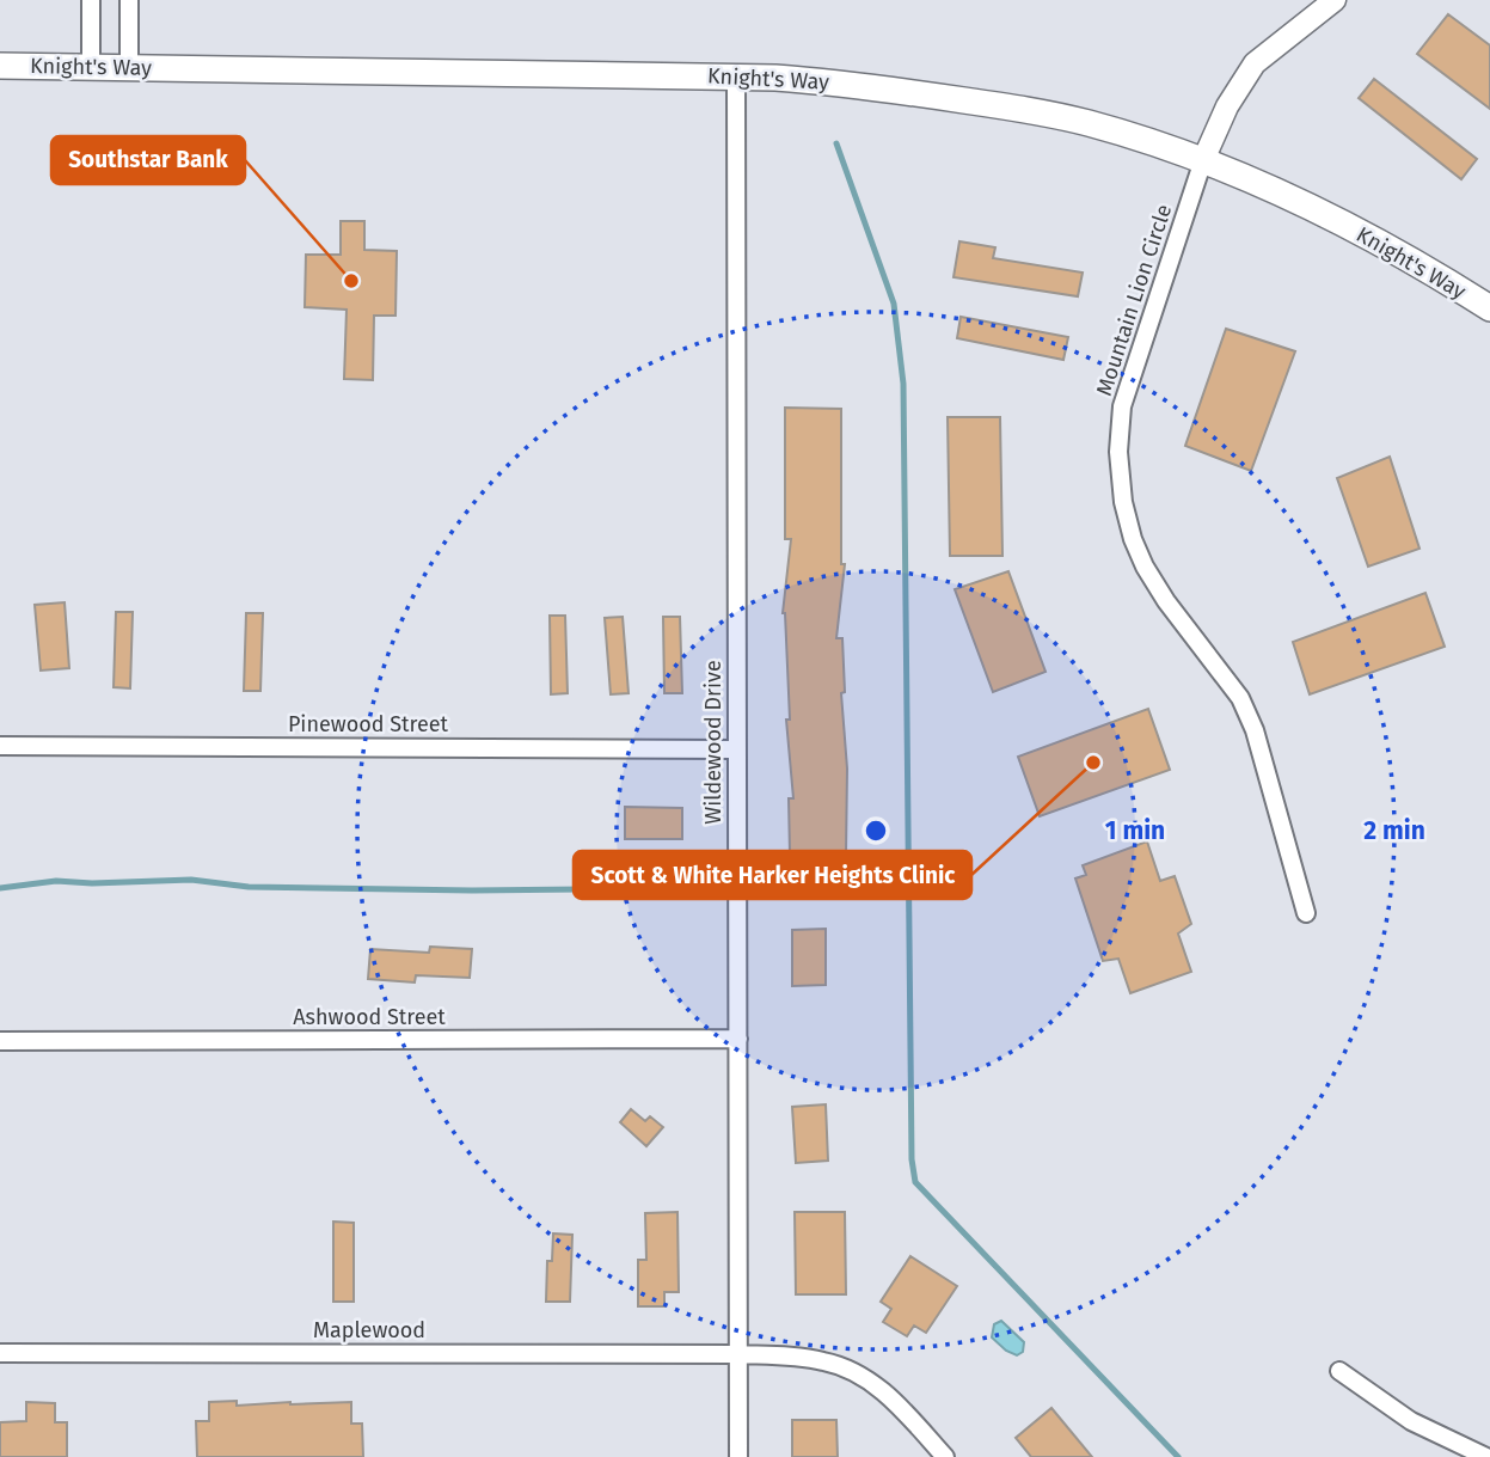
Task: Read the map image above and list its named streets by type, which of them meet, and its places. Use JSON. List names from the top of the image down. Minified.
{"streets":{"main road":["Knight's Way"],"street":["Mountain Lion Circle","Pinewood Street","Wildewood Drive","Ashwood Street","Maplewood"]},"crossings":[["Knight's Way","Mountain Lion Circle"],["Knight's Way","Wildewood Drive"],["Pinewood Street","Wildewood Drive"],["Wildewood Drive","Ashwood Street"],["Wildewood Drive","Maplewood"]],"places":["Southstar Bank","Scott & White Harker Heights Clinic"],"rings":["1 min","2 min"]}
